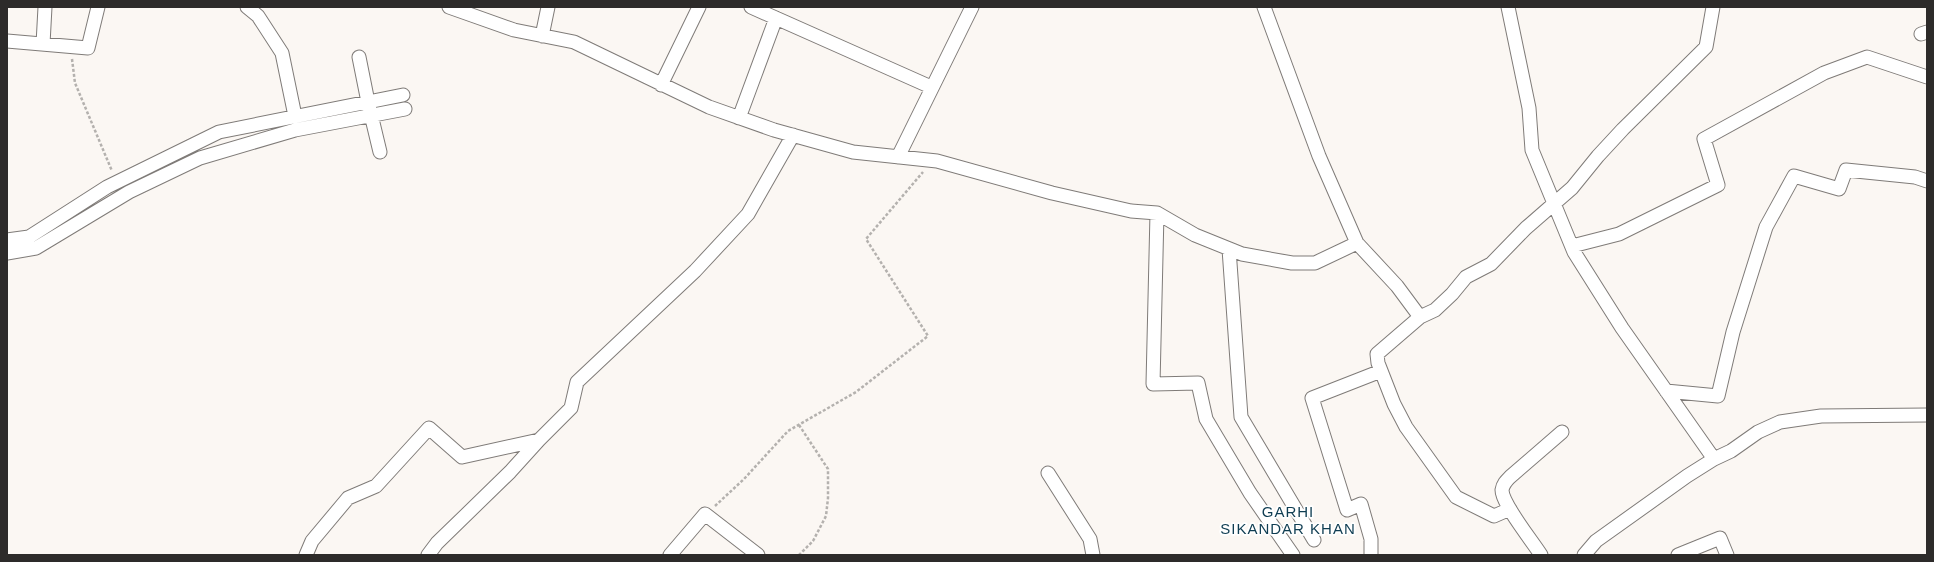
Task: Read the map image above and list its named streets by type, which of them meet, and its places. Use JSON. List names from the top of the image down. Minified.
{"districts":["GARHI SIKANDAR KHAN"]}
